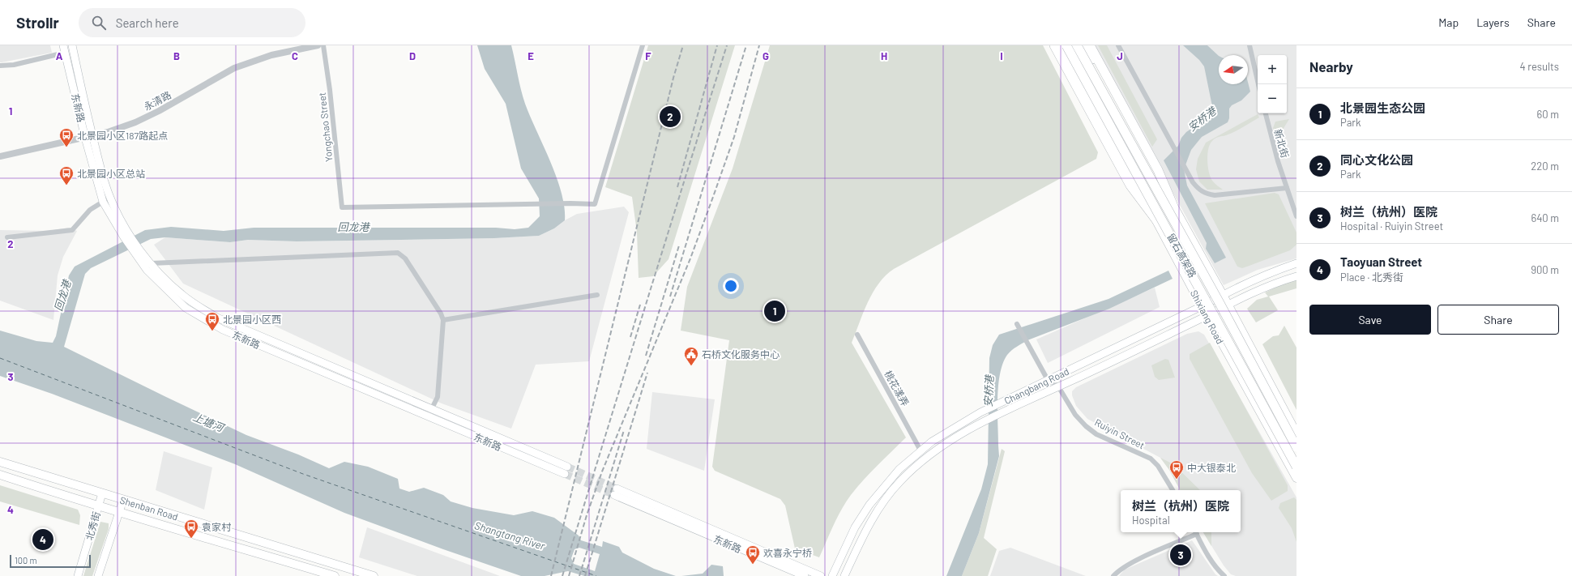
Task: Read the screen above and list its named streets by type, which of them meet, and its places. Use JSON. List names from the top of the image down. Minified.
{"streets":{"highway":["留石高架路"],"main road":["东新路","Shixiang Road","Changbang Road","Shenban Road","北秀街"],"street":["永清路","Yongchao Street","新北街","桃花漾弄","Ruiyin Street"]},"crossings":[["永清路","东新路"],["Shixiang Road","Changbang Road"],["Changbang Road","桃花漾弄"],["Changbang Road","Ruiyin Street"],["Shenban Road","北秀街"]],"water":["安桥港","回龙港","上塘河","Shangtang River"],"places":{"bus stop":["北景园小区187路起点","北景园小区总站","北景园小区西","中大银泰北","袁家村","欢喜永宁桥"],"public building":["石桥文化服务中心"]},"scale_bar":"100 m","north":"left","page":{"header":"Strollr","search":"Search here","nav":["Map","Layers","Share"],"heading":["Nearby","4 results"],"map_buttons":["+","−"],"list":[{"mark":"1","name":"北景园生态公园","note":"Park","value":"60 m"},{"mark":"2","name":"同心文化公园","note":"Park","value":"220 m"},{"mark":"3","name":"树兰（杭州）医院","note":"Hospital · Ruiyin Street","value":"640 m"},{"mark":"4","name":"Taoyuan Street","note":"Place · 北秀街","value":"900 m"}],"pins":["2","1","4","3"],"buttons":["Save","Share"],"popup":["树兰（杭州）医院","Hospital"],"scale":"100 m"},"grid":{"columns":["A","B","C","D","E","F","G","H","I","J"],"rows":["1","2","3","4"]}}
